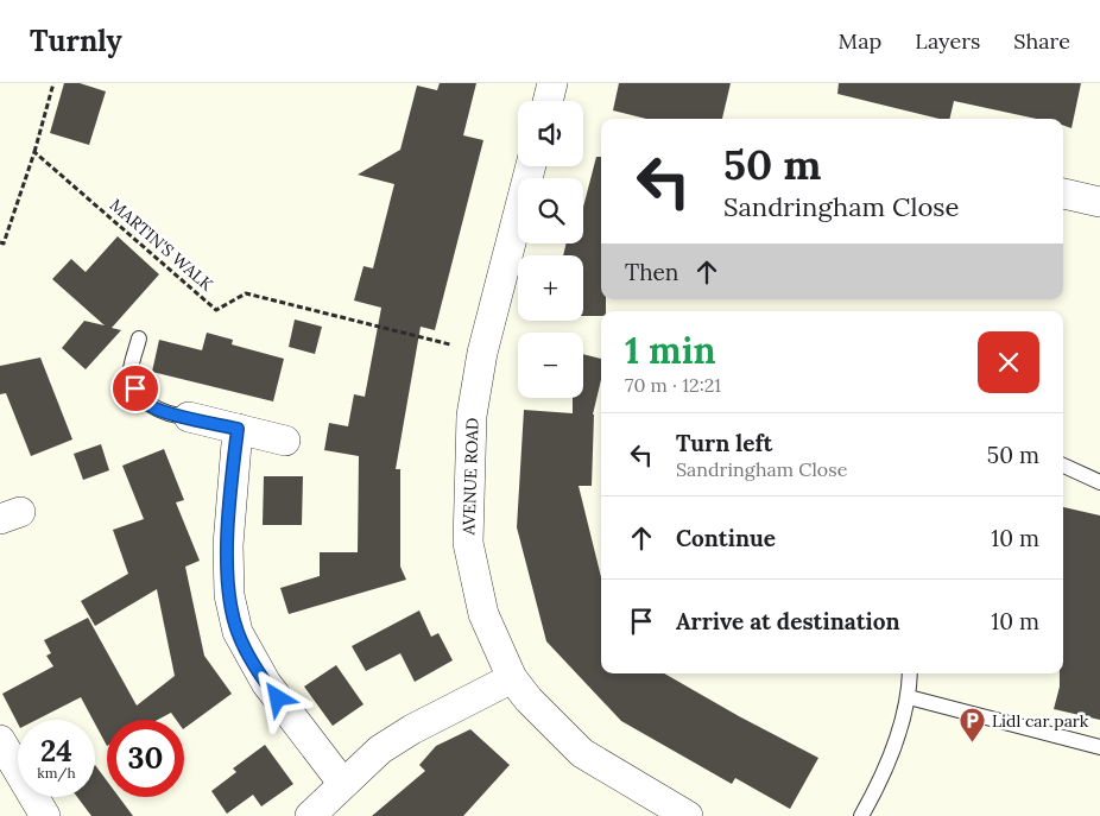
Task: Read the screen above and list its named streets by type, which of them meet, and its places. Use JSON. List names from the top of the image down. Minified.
{"streets":{"street":["AVENUE ROAD"],"path":["MARTIN'S WALK"]},"crossings":[["MARTIN'S WALK","AVENUE ROAD"]],"places":{"parking":["Lidl car park"]},"page":{"header":"Turnly","nav":["Map","Layers","Share"],"map_buttons":["+","−"],"turn":["50 m","Sandringham Close"],"then":"Then","heading":["1 min","70 m · 12:21"],"list":[{"name":"Turn left","note":"Sandringham Close","value":"50 m"},{"name":"Continue","value":"10 m"},{"name":"Arrive at destination","value":"10 m"}],"speed":"24 km/h","limit":"30"}}
